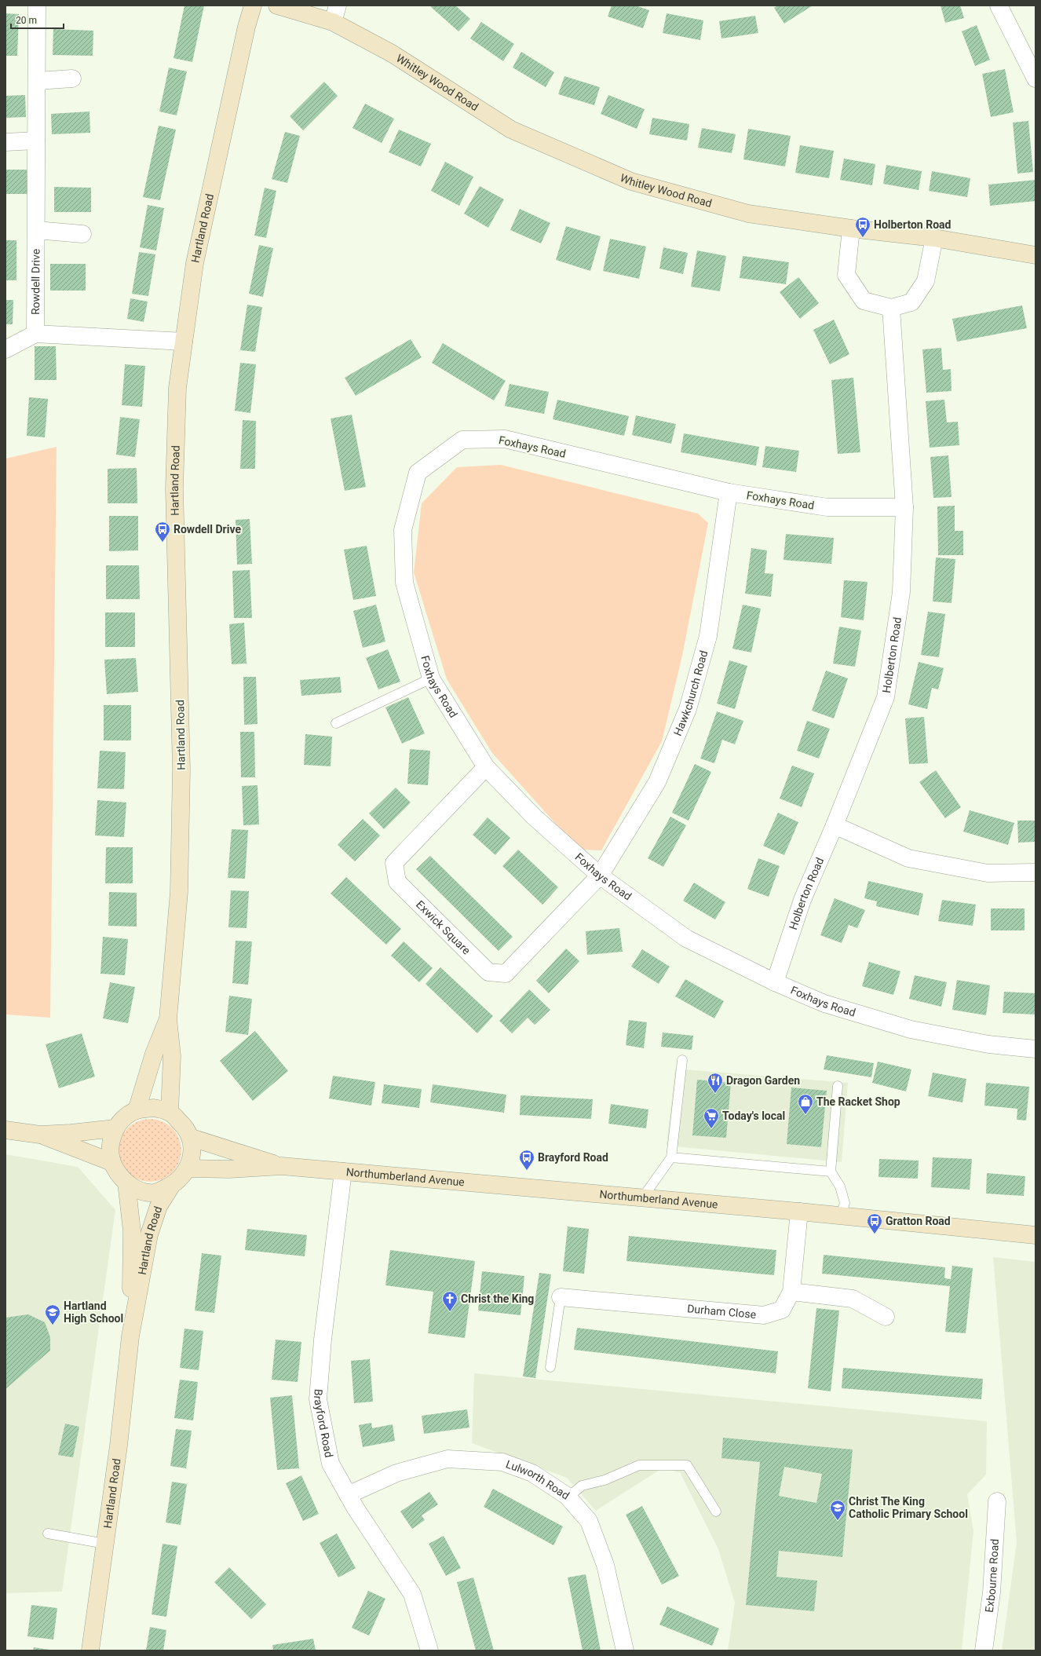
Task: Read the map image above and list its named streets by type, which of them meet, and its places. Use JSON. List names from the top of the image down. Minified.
{"streets":{"street":["Whitley Wood Road","Hartland Road","Rowdell Drive","Foxhays Road","Holberton Road","Hawkchurch Road","Exwick Square","Northumberland Avenue","Durham Close","Brayford Road","Lulworth Road","Exbourne Road"]},"crossings":[["Hartland Road","Northumberland Avenue"],["Foxhays Road","Holberton Road"],["Foxhays Road","Hawkchurch Road"],["Foxhays Road","Exwick Square"],["Hawkchurch Road","Exwick Square"],["Northumberland Avenue","Durham Close"],["Northumberland Avenue","Brayford Road"],["Brayford Road","Lulworth Road"]],"places":{"bus stop":["Holberton Road","Rowdell Drive","Brayford Road","Gratton Road"],"restaurant":["Dragon Garden"],"shop":["The Racket Shop"],"supermarket":["Today's local"],"church":["Christ the King"],"school or university":["Hartland High School","Christ The King Catholic Primary School"]},"scale_bar":"20 m"}
